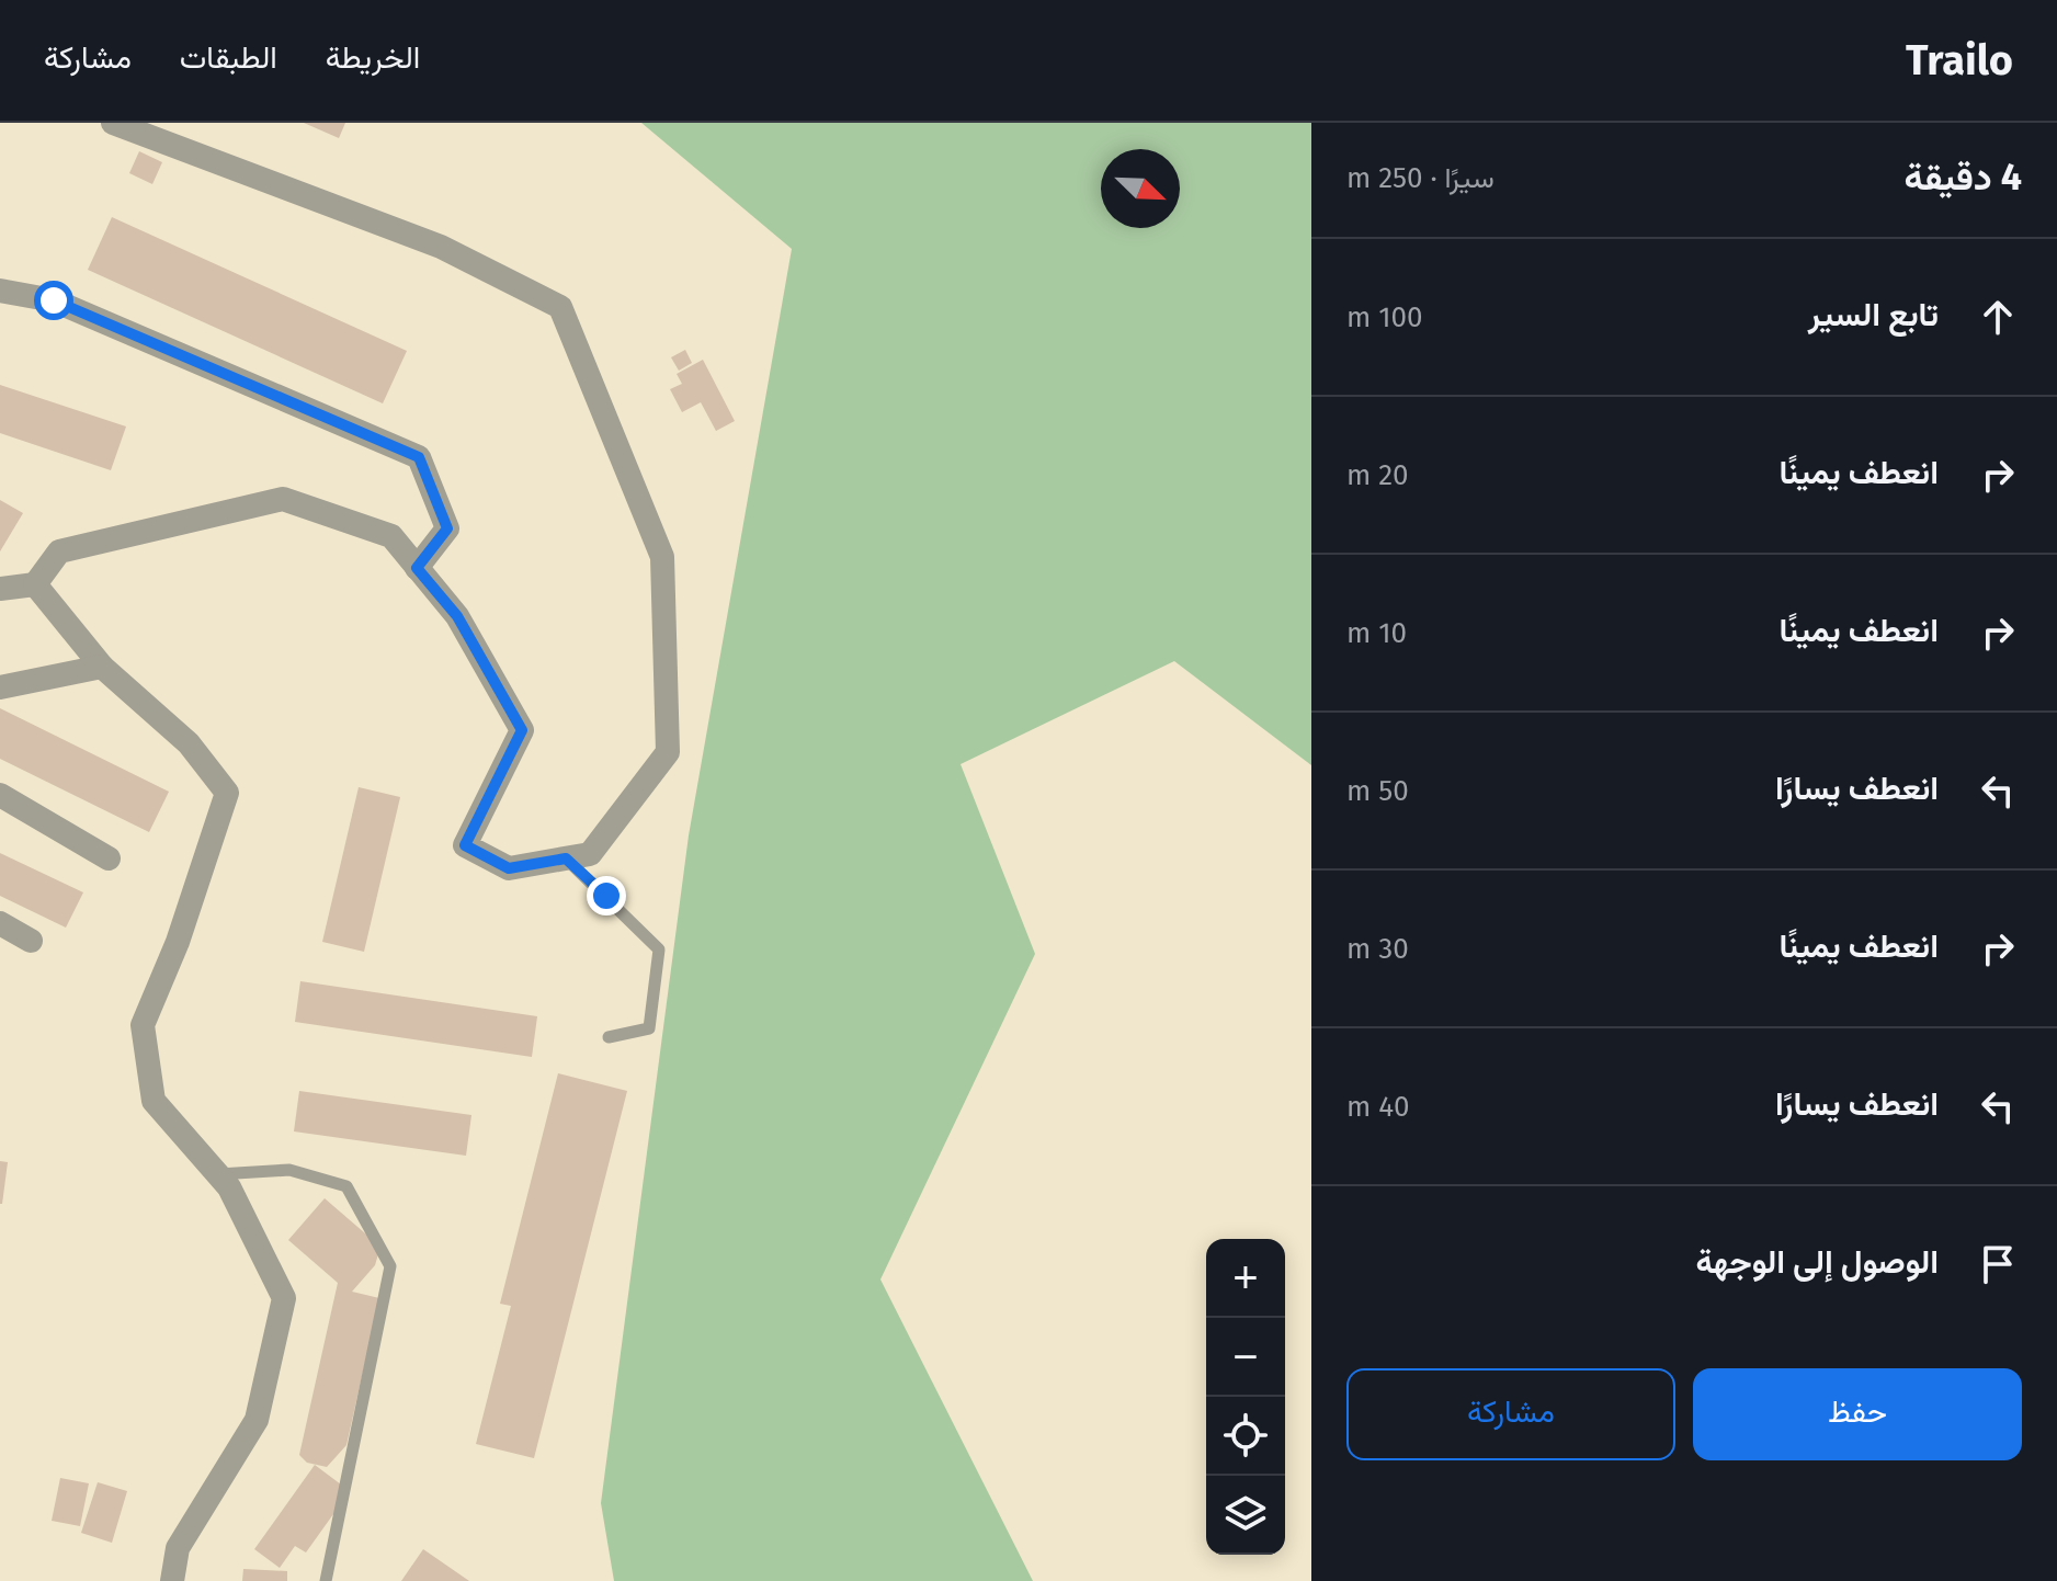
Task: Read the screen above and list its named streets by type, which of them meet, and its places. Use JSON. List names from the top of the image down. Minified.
{"north":"bottom right","page":{"header":"Trailo","nav":["الخريطة","الطبقات","مشاركة"],"heading":["4 دقيقة","سيرًا · 250 m"],"list":[["تابع السير","100 m"],["انعطف يمينًا","20 m"],["انعطف يمينًا","10 m"],["انعطف يسارًا","50 m"],["انعطف يمينًا","30 m"],["انعطف يسارًا","40 m"],"الوصول إلى الوجهة"],"map_buttons":["+","−"],"buttons":["حفظ","مشاركة"]}}
